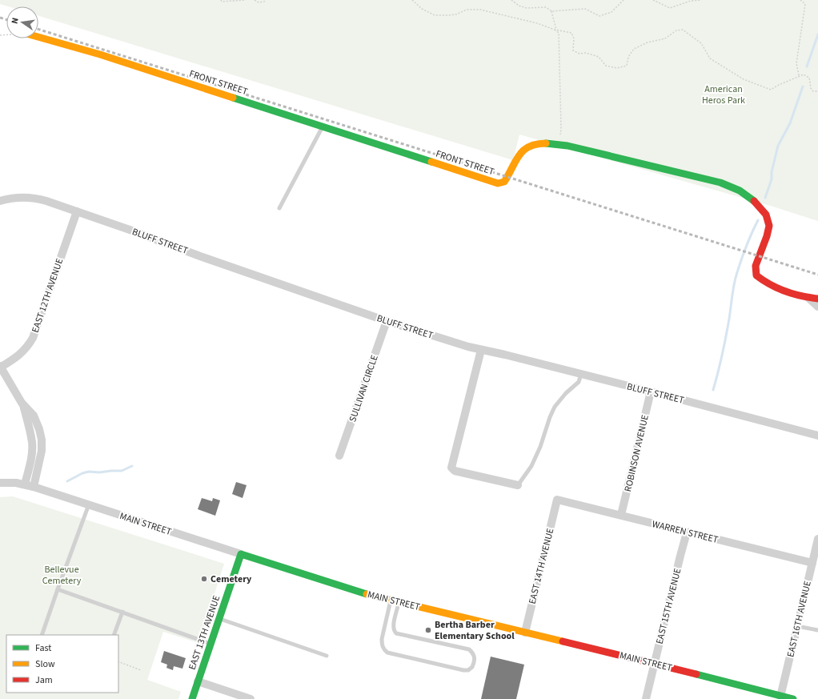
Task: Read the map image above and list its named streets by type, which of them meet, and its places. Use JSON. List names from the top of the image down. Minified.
{"streets":{"street":["FRONT STREET","BLUFF STREET","EAST 12TH AVENUE","SULLIVAN CIRCLE","ROBINSON AVENUE","MAIN STREET","WARREN STREET","EAST 14TH AVENUE","EAST 15TH AVENUE","EAST 16TH AVENUE","EAST 13TH AVENUE"]},"crossings":[["BLUFF STREET","EAST 12TH AVENUE"],["BLUFF STREET","SULLIVAN CIRCLE"],["BLUFF STREET","ROBINSON AVENUE"],["ROBINSON AVENUE","WARREN STREET"],["MAIN STREET","EAST 14TH AVENUE"],["MAIN STREET","EAST 15TH AVENUE"],["MAIN STREET","EAST 16TH AVENUE"],["MAIN STREET","EAST 13TH AVENUE"],["WARREN STREET","EAST 14TH AVENUE"],["WARREN STREET","EAST 15TH AVENUE"],["WARREN STREET","EAST 16TH AVENUE"]],"parks":["American Heros Park","Bellevue Cemetery"],"places":["Cemetery","Bertha Barber Elementary School"],"legend":["Fast","Slow","Jam"],"north":"left"}
